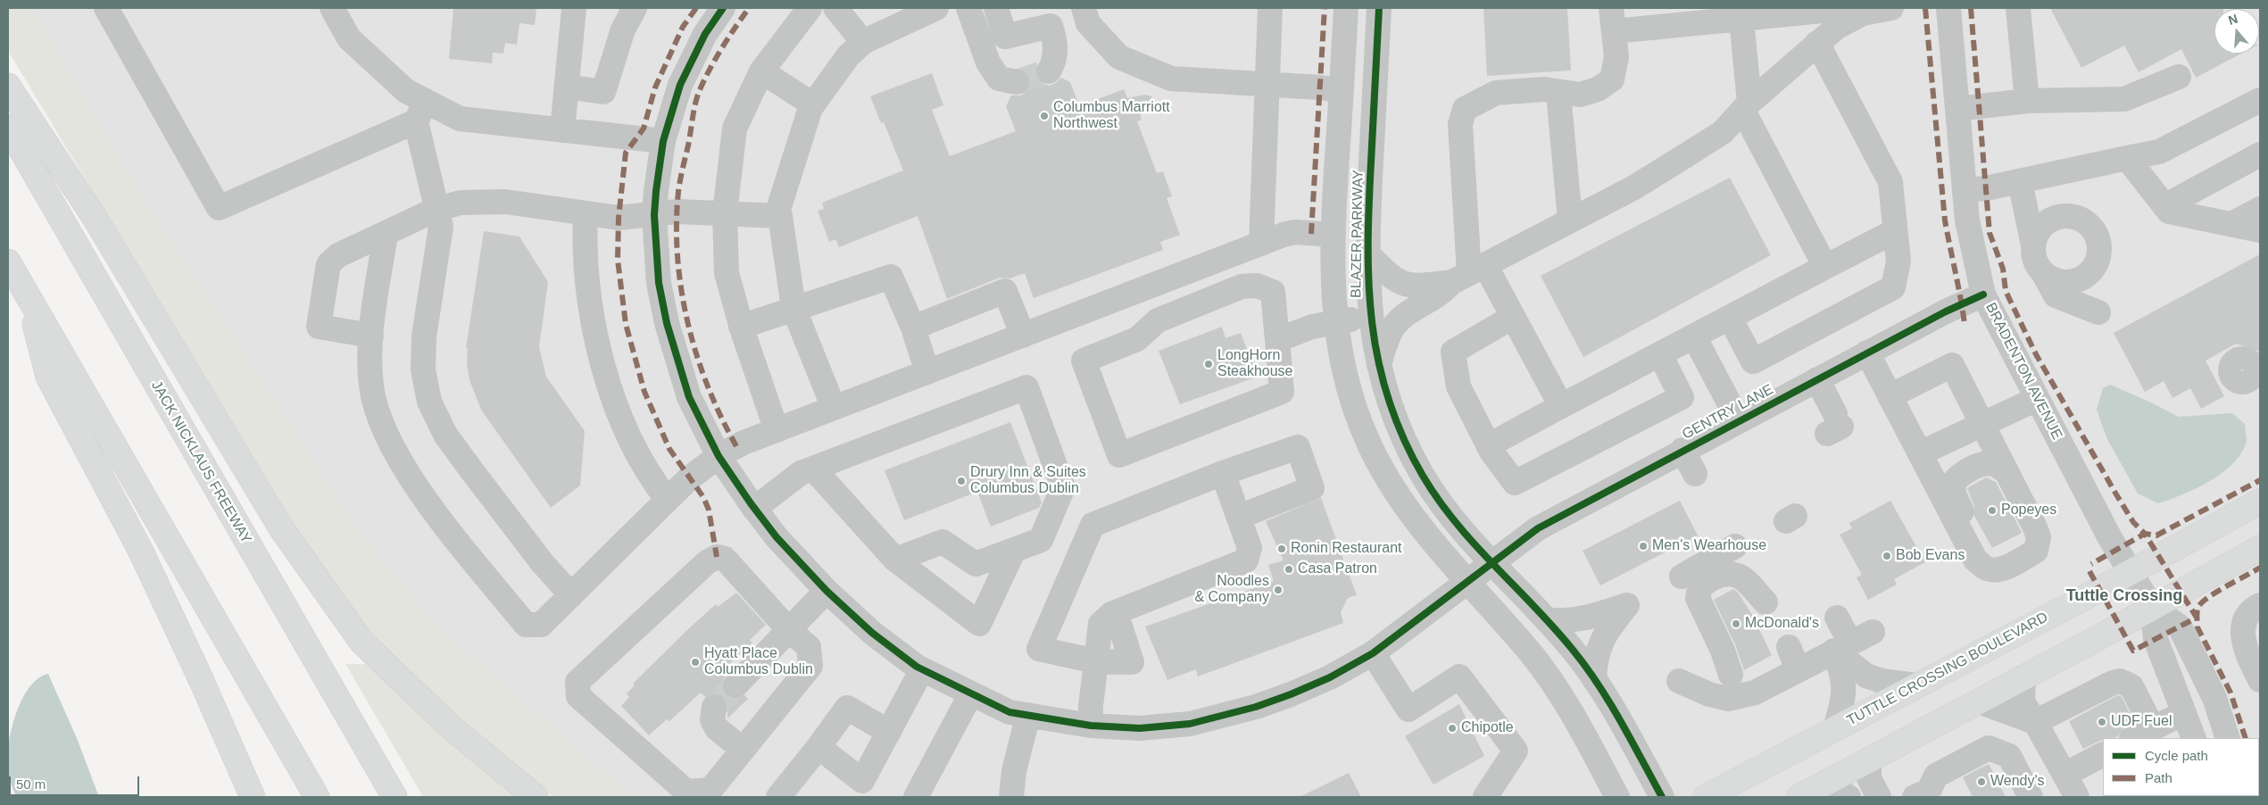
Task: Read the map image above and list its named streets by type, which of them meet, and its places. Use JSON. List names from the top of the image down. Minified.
{"streets":{"main road":["JACK NICKLAUS FREEWAY","TUTTLE CROSSING BOULEVARD"],"street":["BLAZER PARKWAY","BRADENTON AVENUE","GENTRY LANE"]},"crossings":[["BLAZER PARKWAY","GENTRY LANE"],["BRADENTON AVENUE","GENTRY LANE"],["BRADENTON AVENUE","TUTTLE CROSSING BOULEVARD"]],"districts":["Tuttle Crossing"],"places":["Columbus Marriott Northwest","LongHorn Steakhouse","Drury Inn & Suites Columbus Dublin","Popeyes","Men's Wearhouse","Ronin Restaurant","Bob Evans","Casa Patron","Noodles & Company","McDonald's","Hyatt Place Columbus Dublin","UDF Fuel","Chipotle","Wendy's"],"legend":["Cycle path","Path"],"scale_bar":"50 m","north":"top"}
